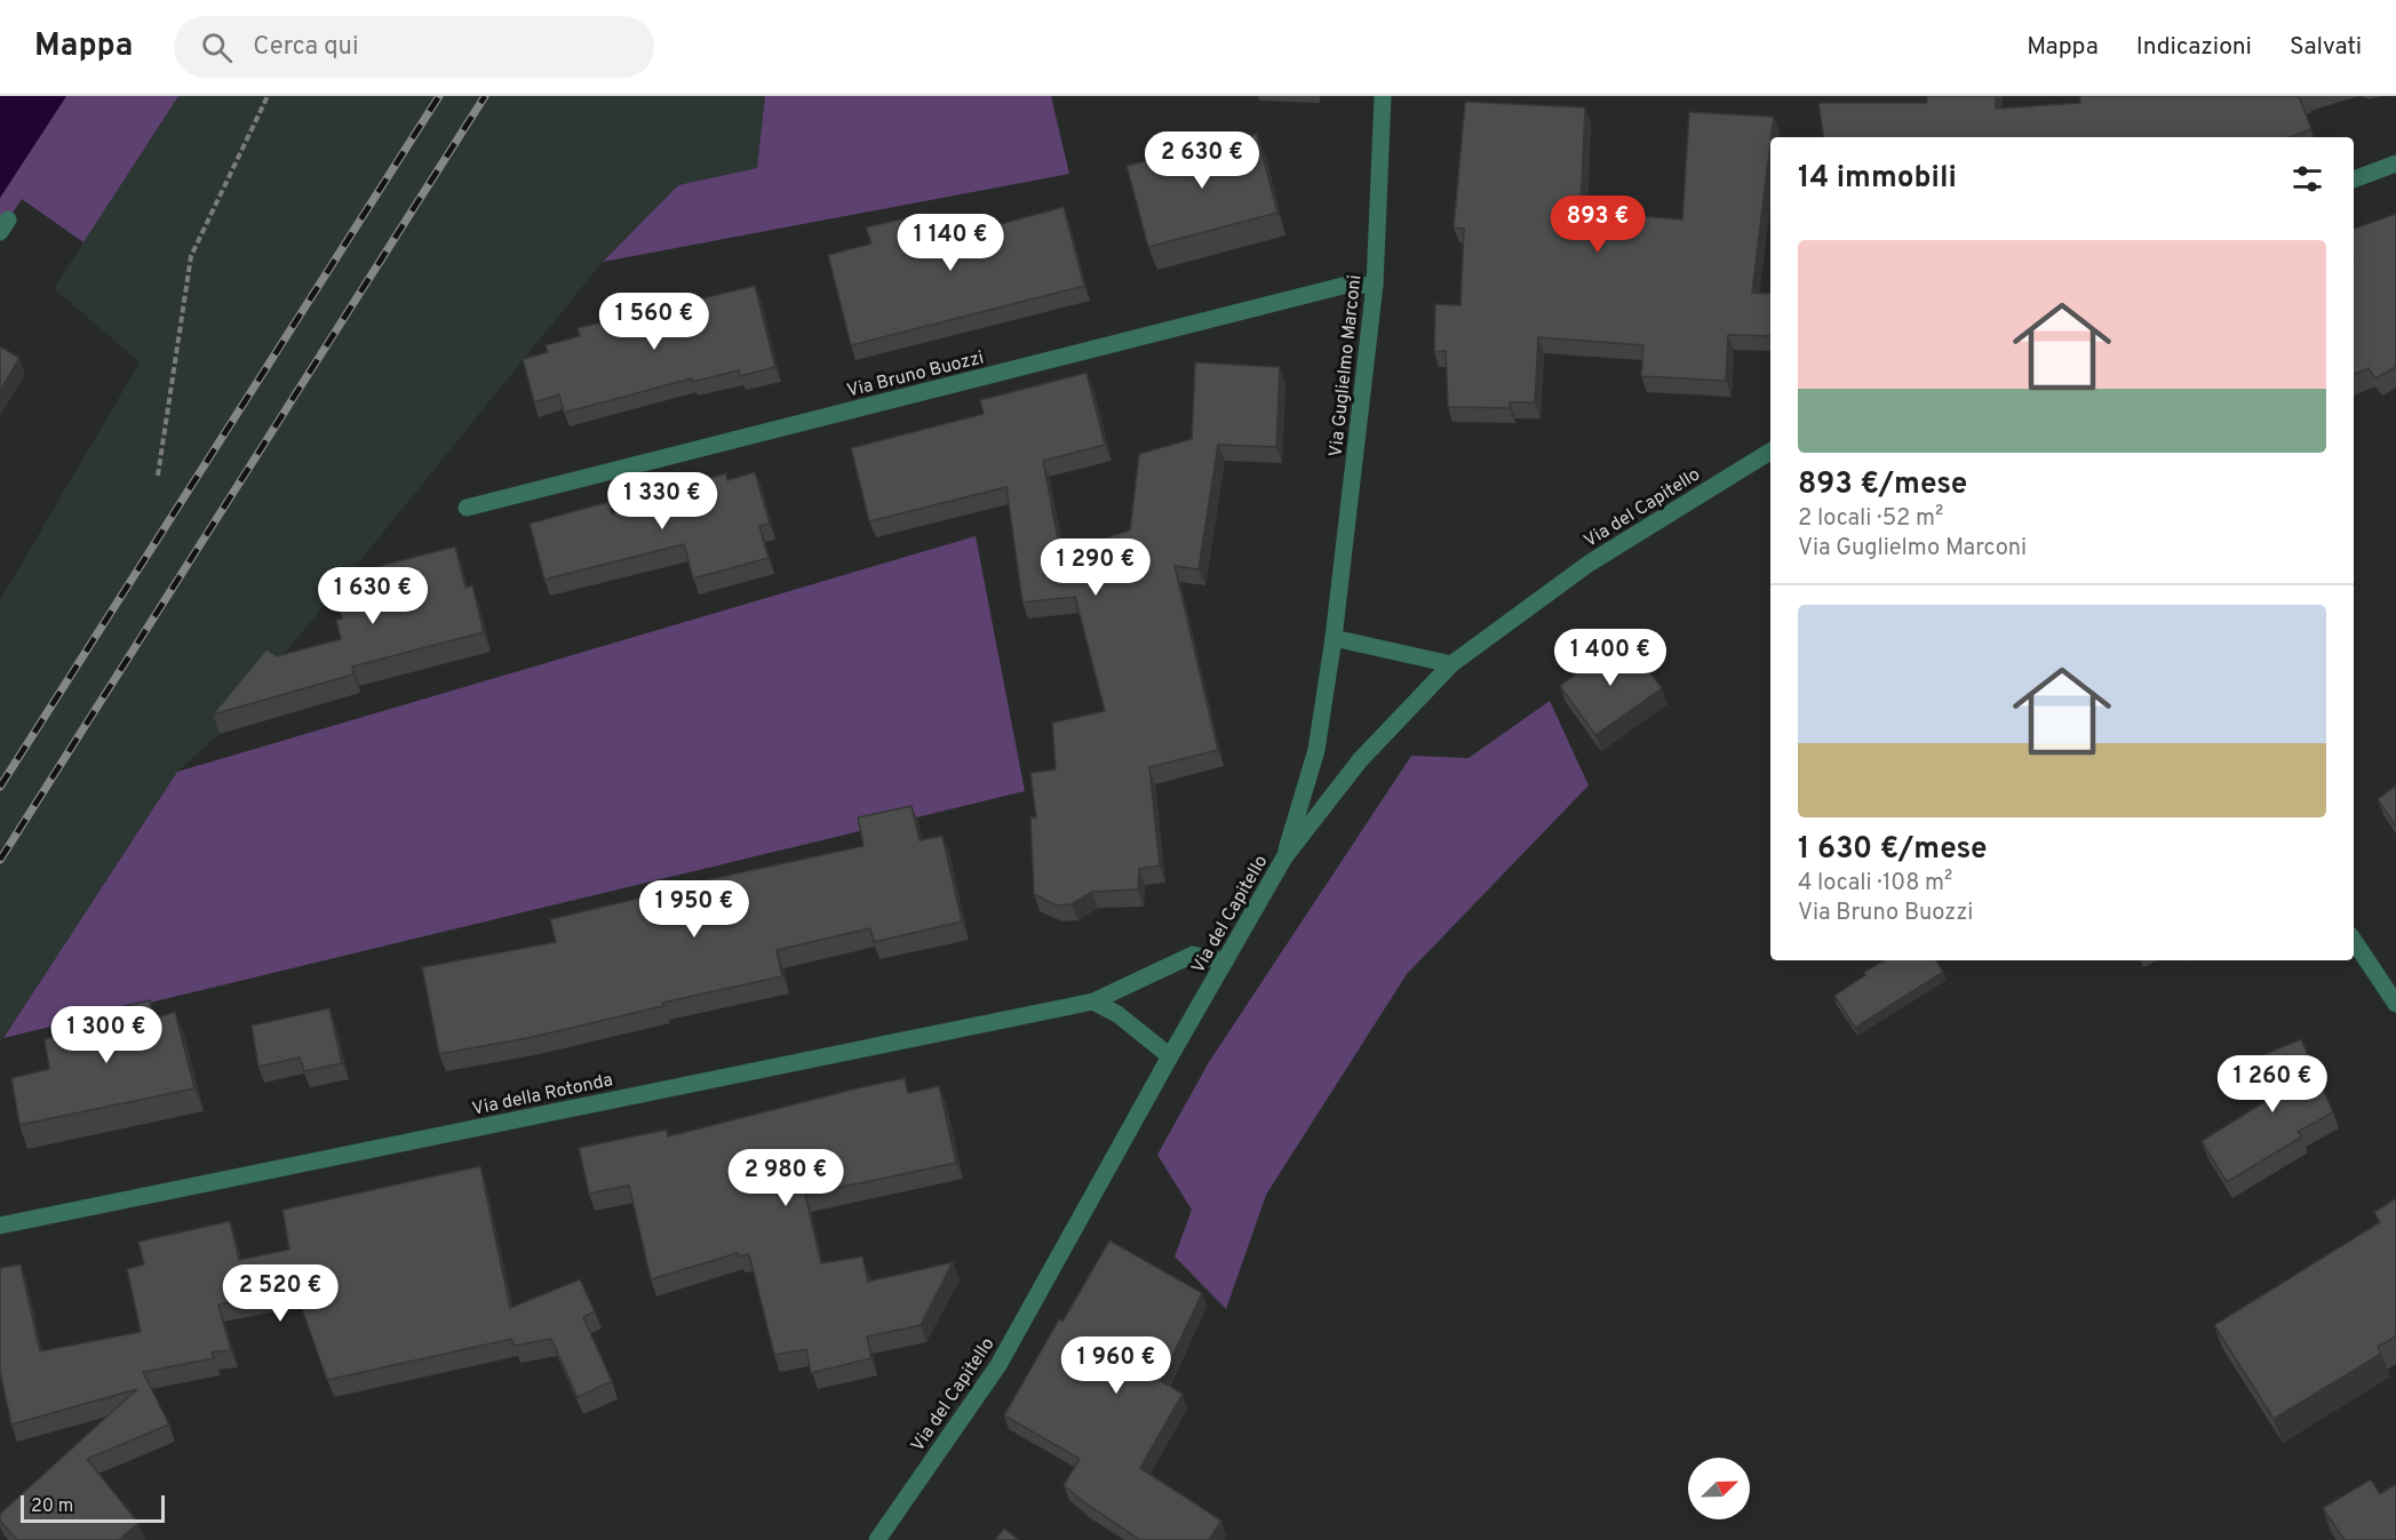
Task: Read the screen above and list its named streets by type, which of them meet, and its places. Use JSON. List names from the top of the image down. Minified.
{"streets":{"street":["Via Guglielmo Marconi","Via Bruno Buozzi","Via del Capitello","Via della Rotonda"]},"crossings":[["Via Guglielmo Marconi","Via Bruno Buozzi"],["Via Guglielmo Marconi","Via del Capitello"],["Via del Capitello","Via della Rotonda"]],"scale_bar":"20 m","north":"top right","page":{"header":"Mappa","search":"Cerca qui","nav":["Mappa","Indicazioni","Salvati"],"price":["2 630 €","893 €","1 140 €","1 560 €","1 330 €","1 290 €","1 630 €","1 400 €","1 950 €","1 300 €","1 260 €","2 980 €","2 520 €","1 960 €"],"heading":"14 immobili","list":[{"name":"893 €/mese","note":"2 locali · 52 m² · Via Guglielmo Marconi"},{"name":"1 630 €/mese","note":"4 locali · 108 m² · Via Bruno Buozzi"}],"scale":"20 m"}}
